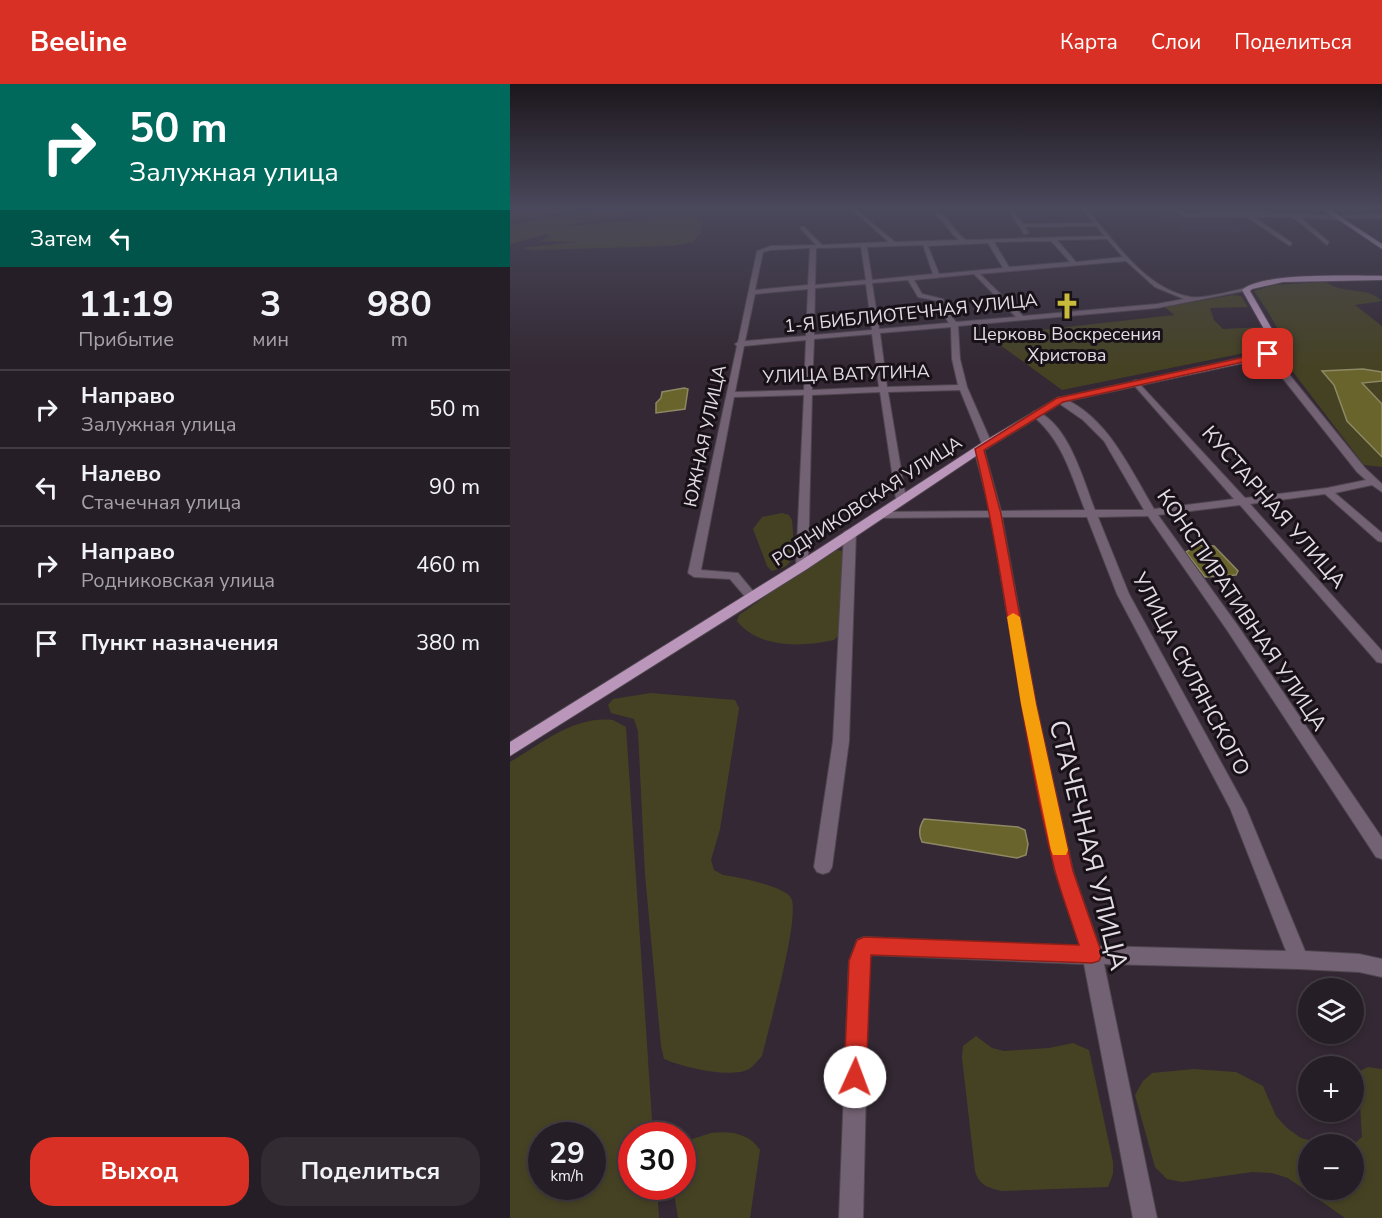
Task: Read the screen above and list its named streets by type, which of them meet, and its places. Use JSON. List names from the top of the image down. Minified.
{"streets":{"main road":["РОДНИКОВСКАЯ УЛИЦА"],"street":["1-Я БИБЛИОТЕЧНАЯ УЛИЦА","УЛИЦА ВАТУТИНА","ЮЖНАЯ УЛИЦА","КУСТАРНАЯ УЛИЦА","КОНСПИРАТИВНАЯ УЛИЦА","УЛИЦА СКЛЯНСКОГО","СТАЧЕЧНАЯ УЛИЦА"]},"crossings":[["1-Я БИБЛИОТЕЧНАЯ УЛИЦА","ЮЖНАЯ УЛИЦА"],["1-Я БИБЛИОТЕЧНАЯ УЛИЦА","СТАЧЕЧНАЯ УЛИЦА"],["УЛИЦА ВАТУТИНА","ЮЖНАЯ УЛИЦА"],["УЛИЦА ВАТУТИНА","СТАЧЕЧНАЯ УЛИЦА"],["ЮЖНАЯ УЛИЦА","РОДНИКОВСКАЯ УЛИЦА"],["РОДНИКОВСКАЯ УЛИЦА","КУСТАРНАЯ УЛИЦА"],["РОДНИКОВСКАЯ УЛИЦА","КОНСПИРАТИВНАЯ УЛИЦА"],["РОДНИКОВСКАЯ УЛИЦА","УЛИЦА СКЛЯНСКОГО"],["РОДНИКОВСКАЯ УЛИЦА","СТАЧЕЧНАЯ УЛИЦА"]],"places":{"church":["Церковь Воскресения Христова"]},"page":{"header":"Beeline","nav":["Карта","Слои","Поделиться"],"turn":["50 m","Залужная улица"],"then":"Затем","eta":["11:19","Прибытие","3","мин","980","m"],"list":[{"name":"Направо","note":"Залужная улица","value":"50 m"},{"name":"Налево","note":"Стачечная улица","value":"90 m"},{"name":"Направо","note":"Родниковская улица","value":"460 m"},{"name":"Пункт назначения","value":"380 m"}],"map_buttons":["+","−"],"speed":"29 km/h","limit":"30","buttons":["Выход","Поделиться"]}}
